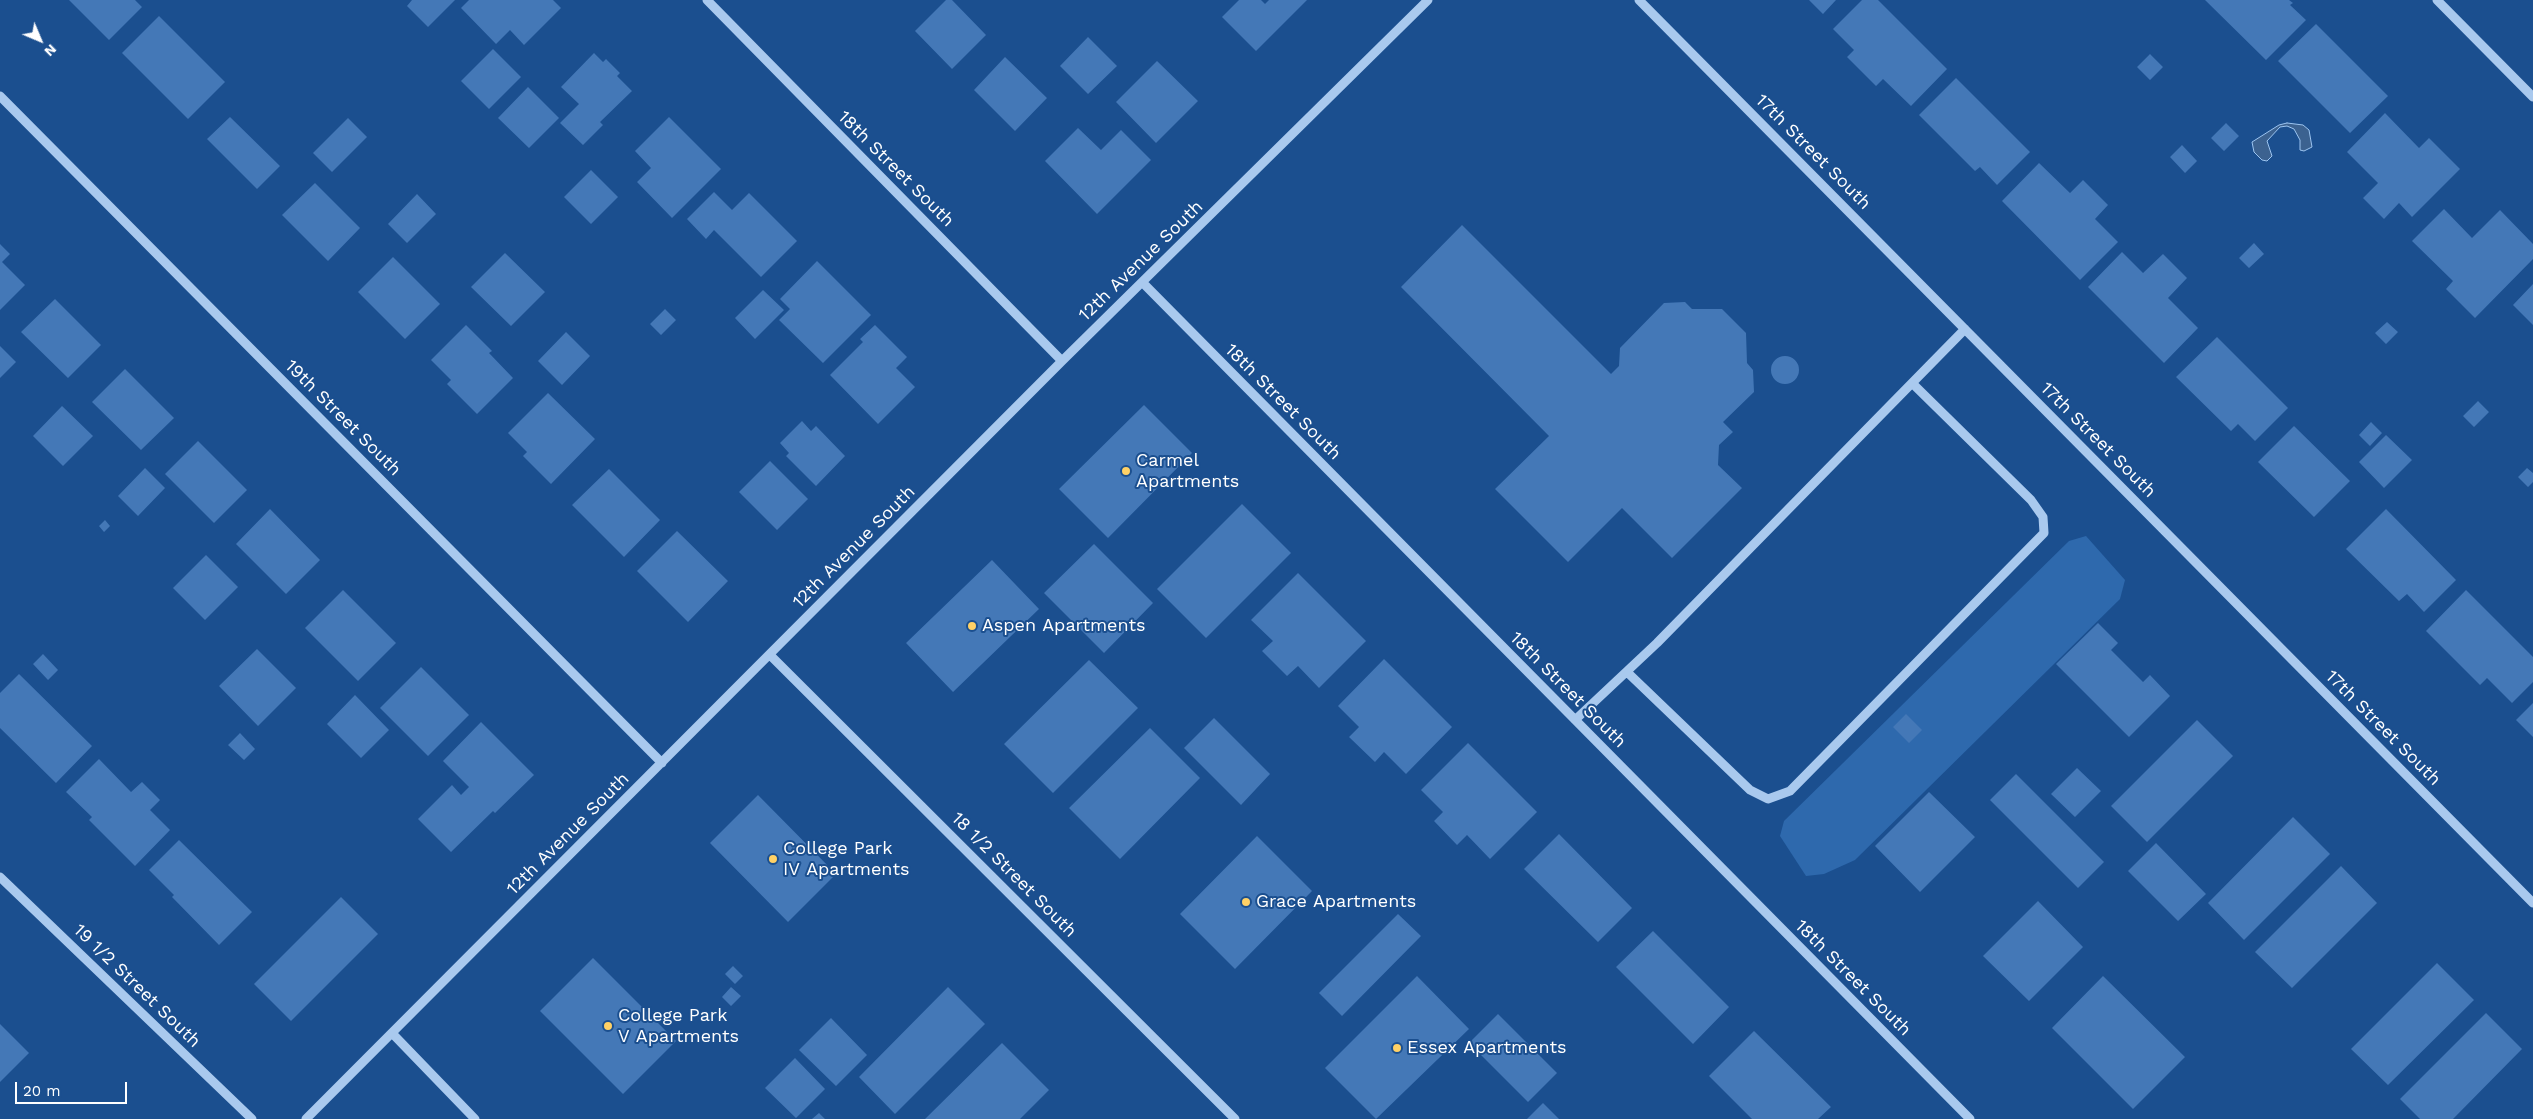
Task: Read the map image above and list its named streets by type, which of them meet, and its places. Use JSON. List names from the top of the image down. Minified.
{"streets":{"street":["17th Street South","18th Street South","12th Avenue South","19th Street South","18 1/2 Street South","19 1/2 Street South"]},"crossings":[["18th Street South","12th Avenue South"],["12th Avenue South","19th Street South"],["12th Avenue South","18 1/2 Street South"]],"places":["Carmel Apartments","Aspen Apartments","College Park IV Apartments","Grace Apartments","College Park V Apartments","Essex Apartments"],"scale_bar":"20 m","north":"bottom right"}
